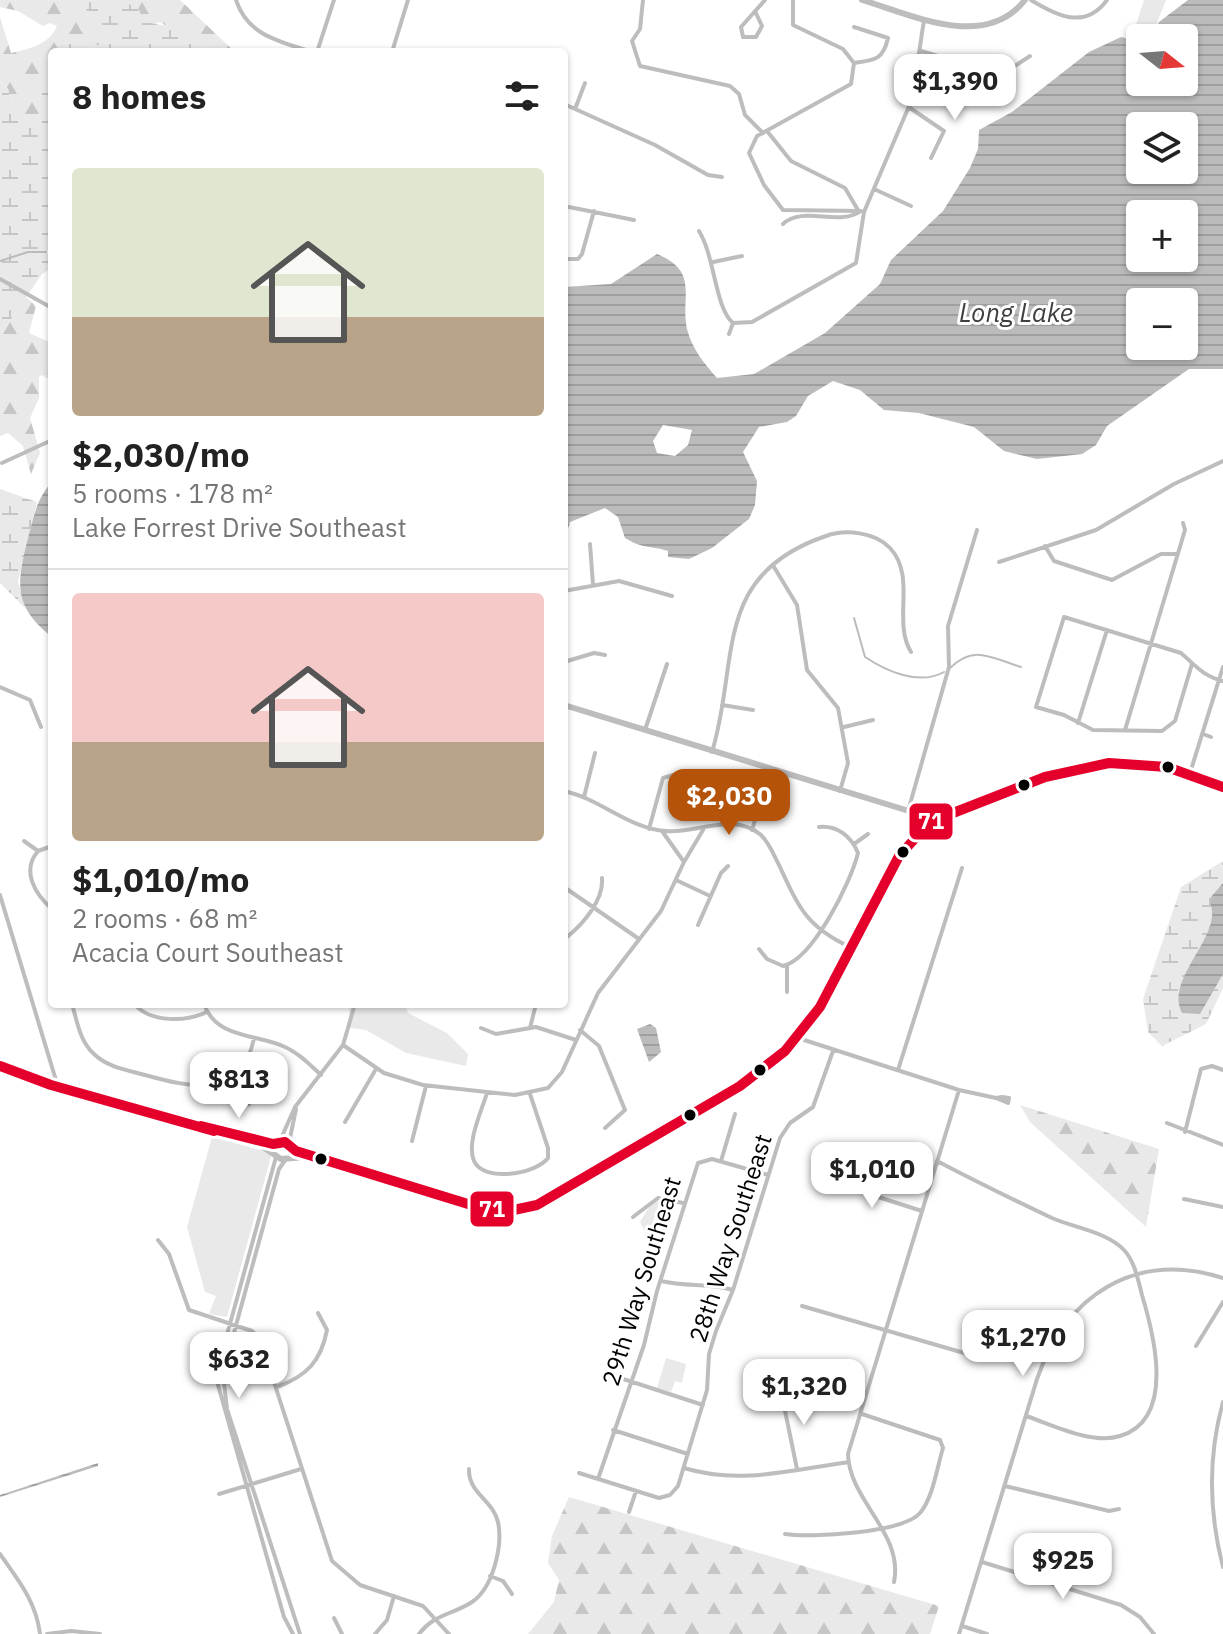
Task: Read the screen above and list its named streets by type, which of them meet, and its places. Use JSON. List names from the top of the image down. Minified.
{"streets":{"street":["28th Way Southeast","29th Way Southeast"]},"crossings":[["28th Way Southeast","29th Way Southeast"]],"water":["Long Lake"],"lines":["transit line 71"],"north":"right","page":{"map_buttons":["+","−"],"heading":"8 homes","price":["$1,390","$2,030","$813","$1,010","$1,270","$632","$1,320","$925"],"list":[{"name":"$2,030/mo","note":"5 rooms · 178 m² · Lake Forrest Drive Southeast"},{"name":"$1,010/mo","note":"2 rooms · 68 m² · Acacia Court Southeast"}]}}
